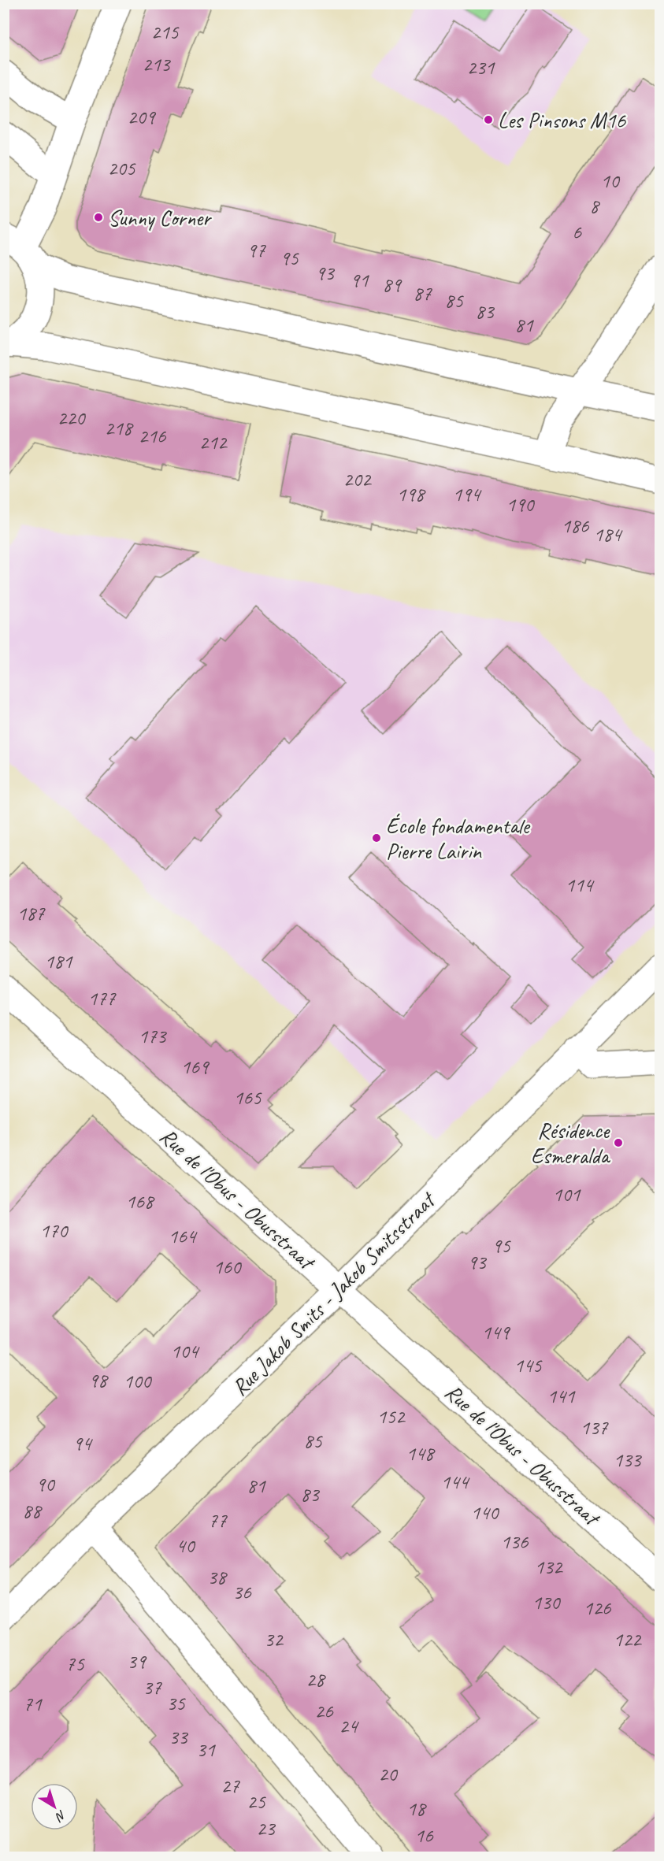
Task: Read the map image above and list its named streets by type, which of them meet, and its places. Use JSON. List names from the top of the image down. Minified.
{"streets":{"street":["Rue de l'Obus - Obusstraat","Rue Jakob Smits - Jakob Smitsstraat"]},"crossings":[["Rue de l'Obus - Obusstraat","Rue Jakob Smits - Jakob Smitsstraat"]],"places":["Les Pinsons M16","Sunny Corner","École fondamentale Pierre Lairin","Résidence Esmeralda"],"house_numbers":["215","213","231","209","205","10","8","6","97","95","93","91","89","87","85","83","81","220","218","216","212","202","198","194","190","186","184","114","187","181","177","173","169","165","101","168","170","164","95","93","160","149","104","145","98","100","141","152","137","85","94","148","133","144","90","81","83","88","140","77","136","40","132","38","36","130","126","32","122","39","75","28","37","35","71","26","24","33","31","20","27","25","18","23","16"],"north":"bottom right"}
